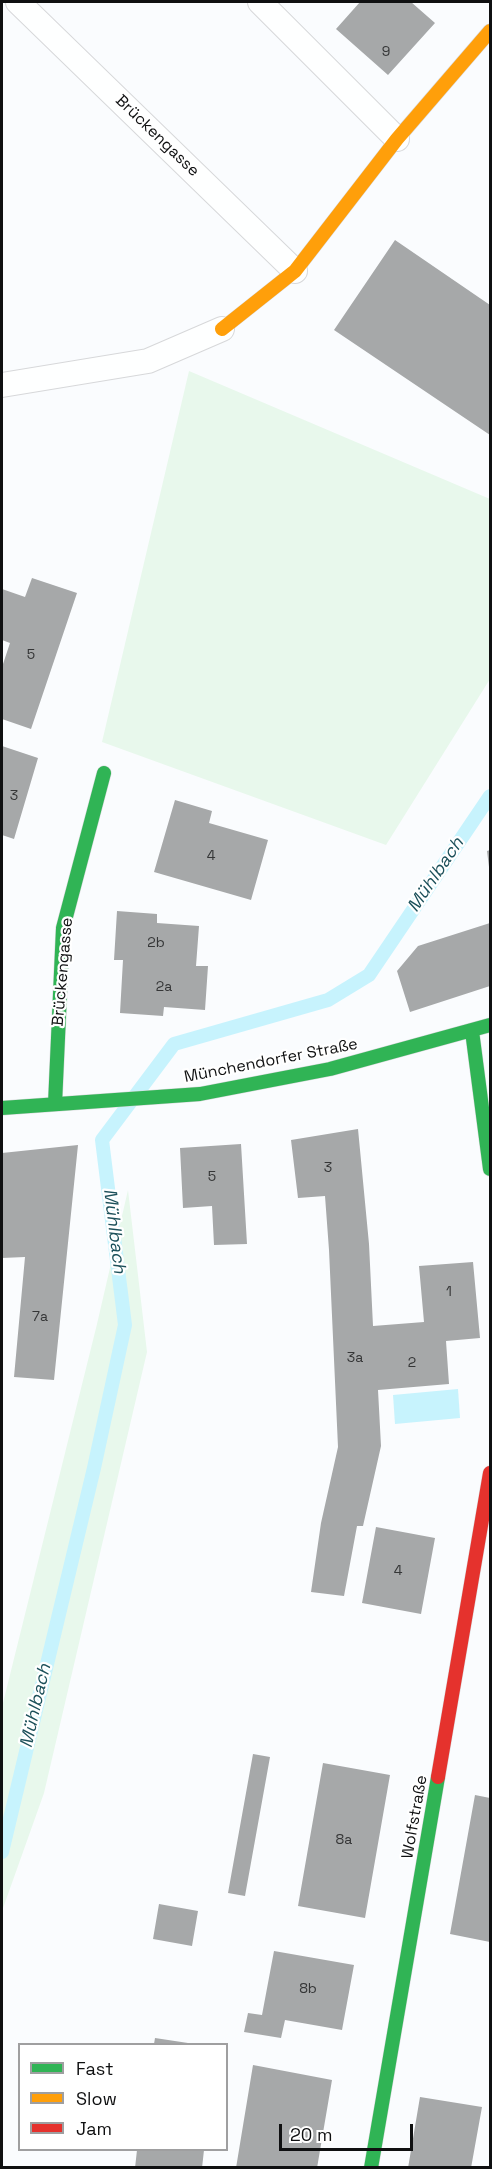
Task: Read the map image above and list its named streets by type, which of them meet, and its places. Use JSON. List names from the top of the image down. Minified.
{"streets":{"street":["Brückengasse","Münchendorfer Straße","Wolfstraße"]},"crossings":[["Brückengasse","Münchendorfer Straße"]],"water":["Mühlbach"],"house_numbers":["9","5","3","4","2b","2a","3","5","1","7a","3a","2","4","8a","8b"],"legend":["Fast","Slow","Jam"],"scale_bar":"20 m"}
